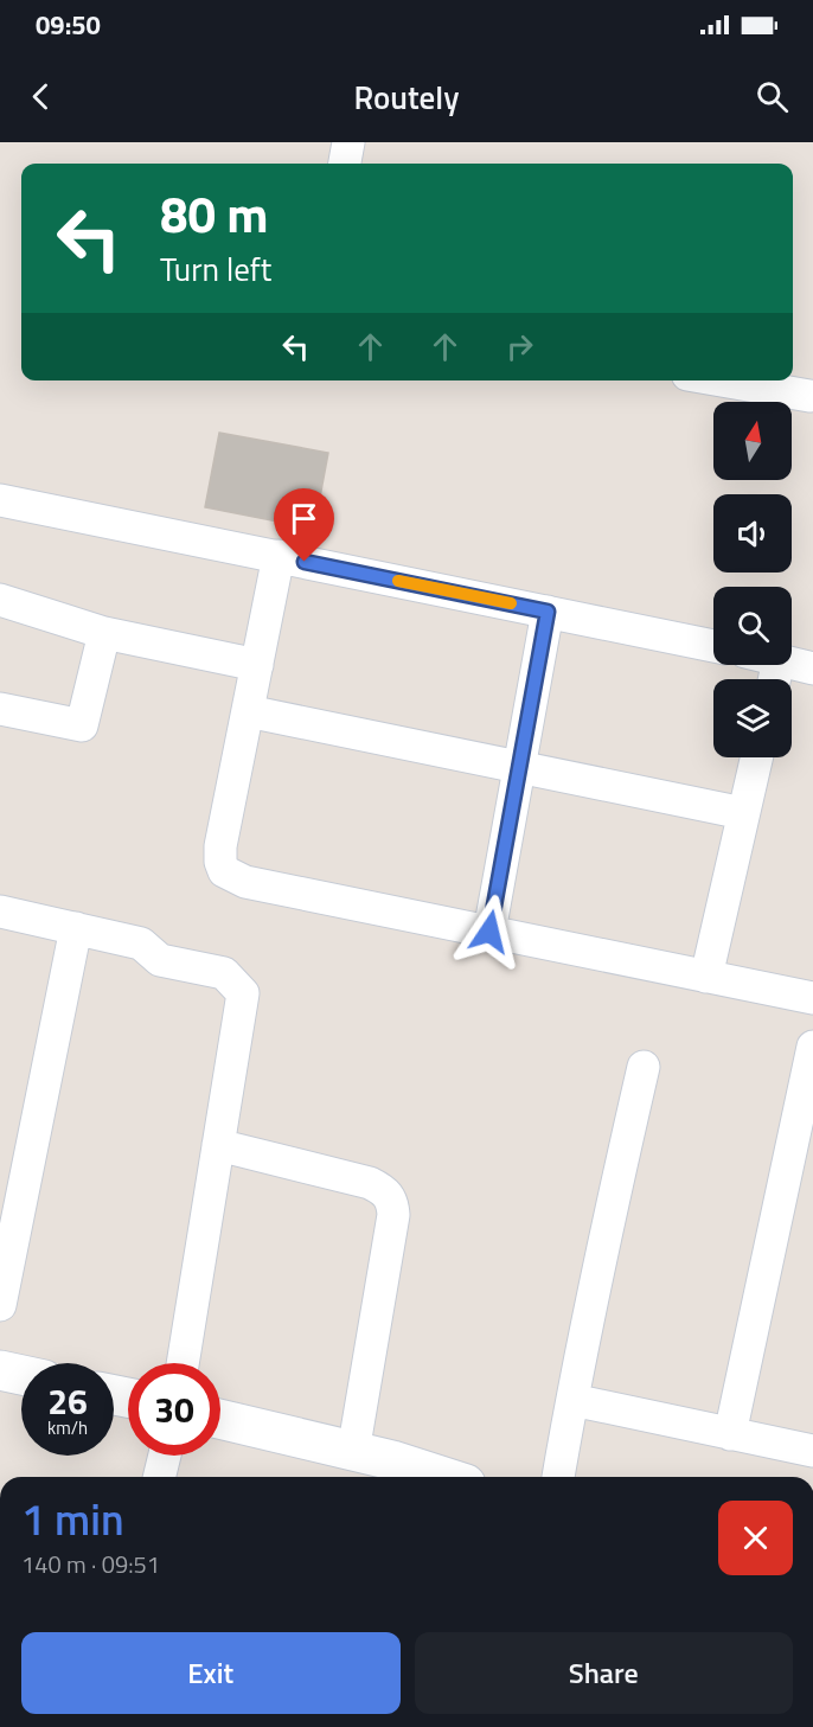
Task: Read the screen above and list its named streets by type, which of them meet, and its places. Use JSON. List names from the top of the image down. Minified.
{"north":"top","page":{"status":"09:50","header":"Routely","turn":["80 m","Turn left"],"speed":"26 km/h","limit":"30","heading":["1 min","140 m · 09:51"],"buttons":["Exit","Share"]}}
